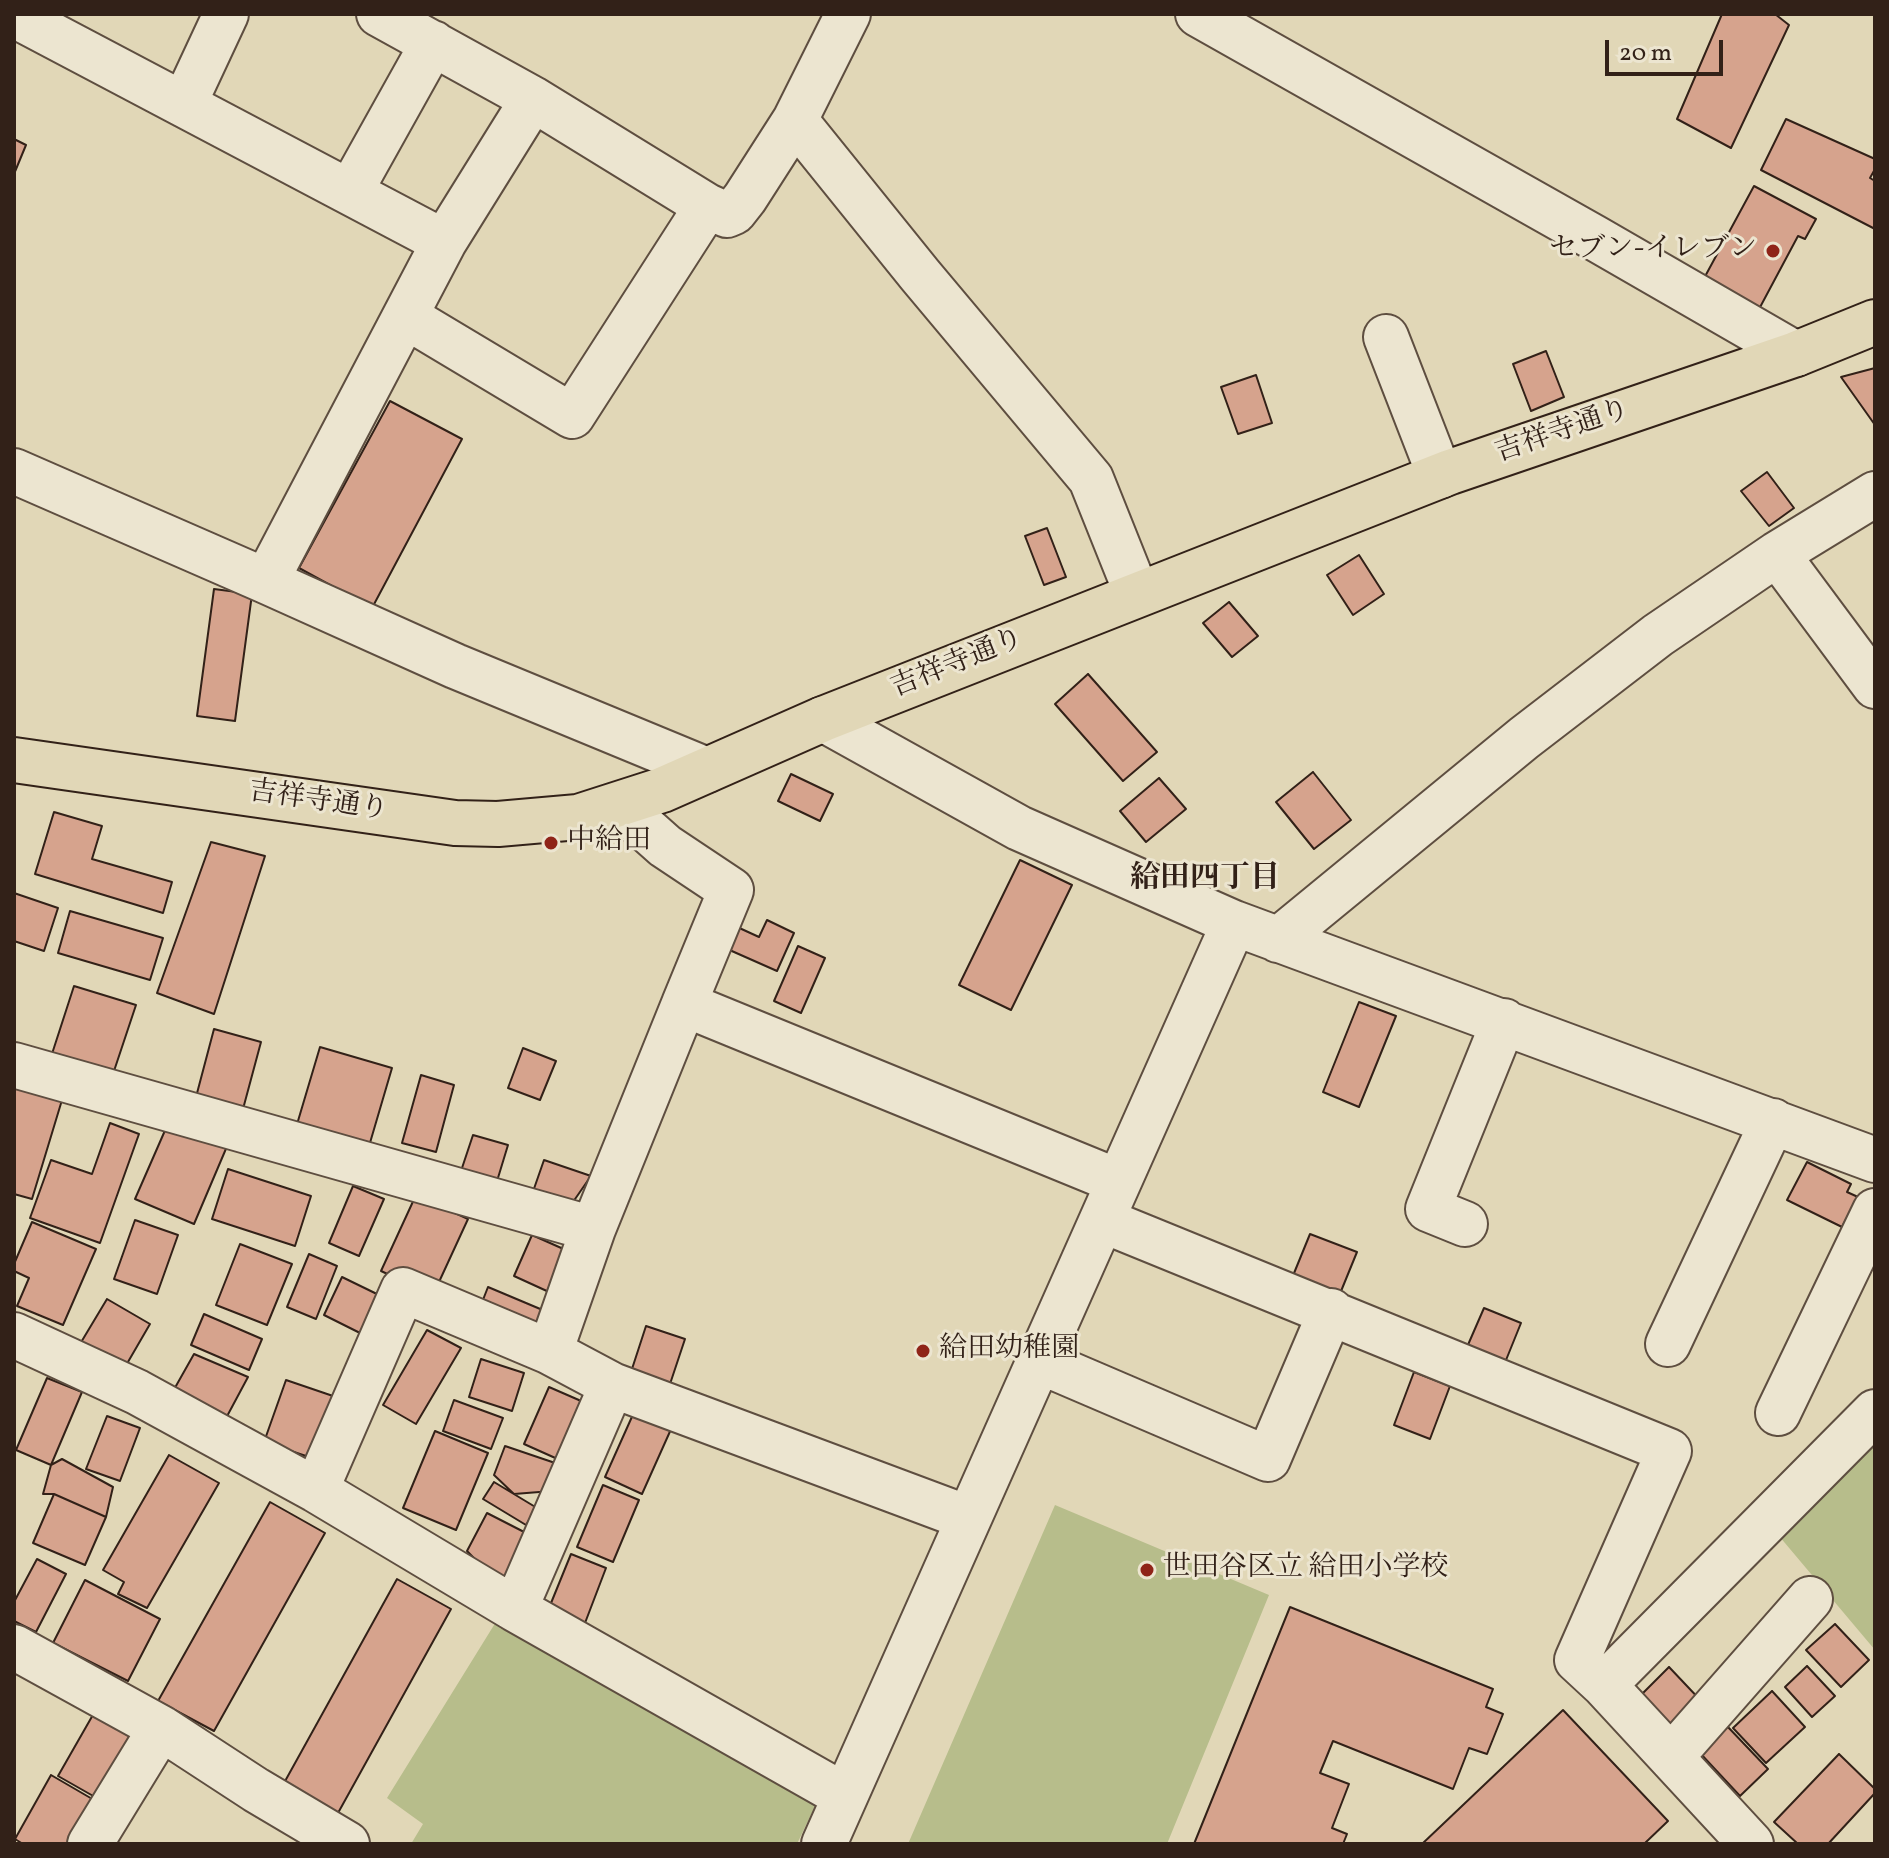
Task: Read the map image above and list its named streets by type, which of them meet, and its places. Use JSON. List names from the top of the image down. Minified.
{"streets":{"main road":["吉祥寺通り"]},"districts":["給田四丁目"],"places":["セブン-イレブン","中給田","給田幼稚園","世田谷区立 給田小学校"],"scale_bar":"20 m"}
